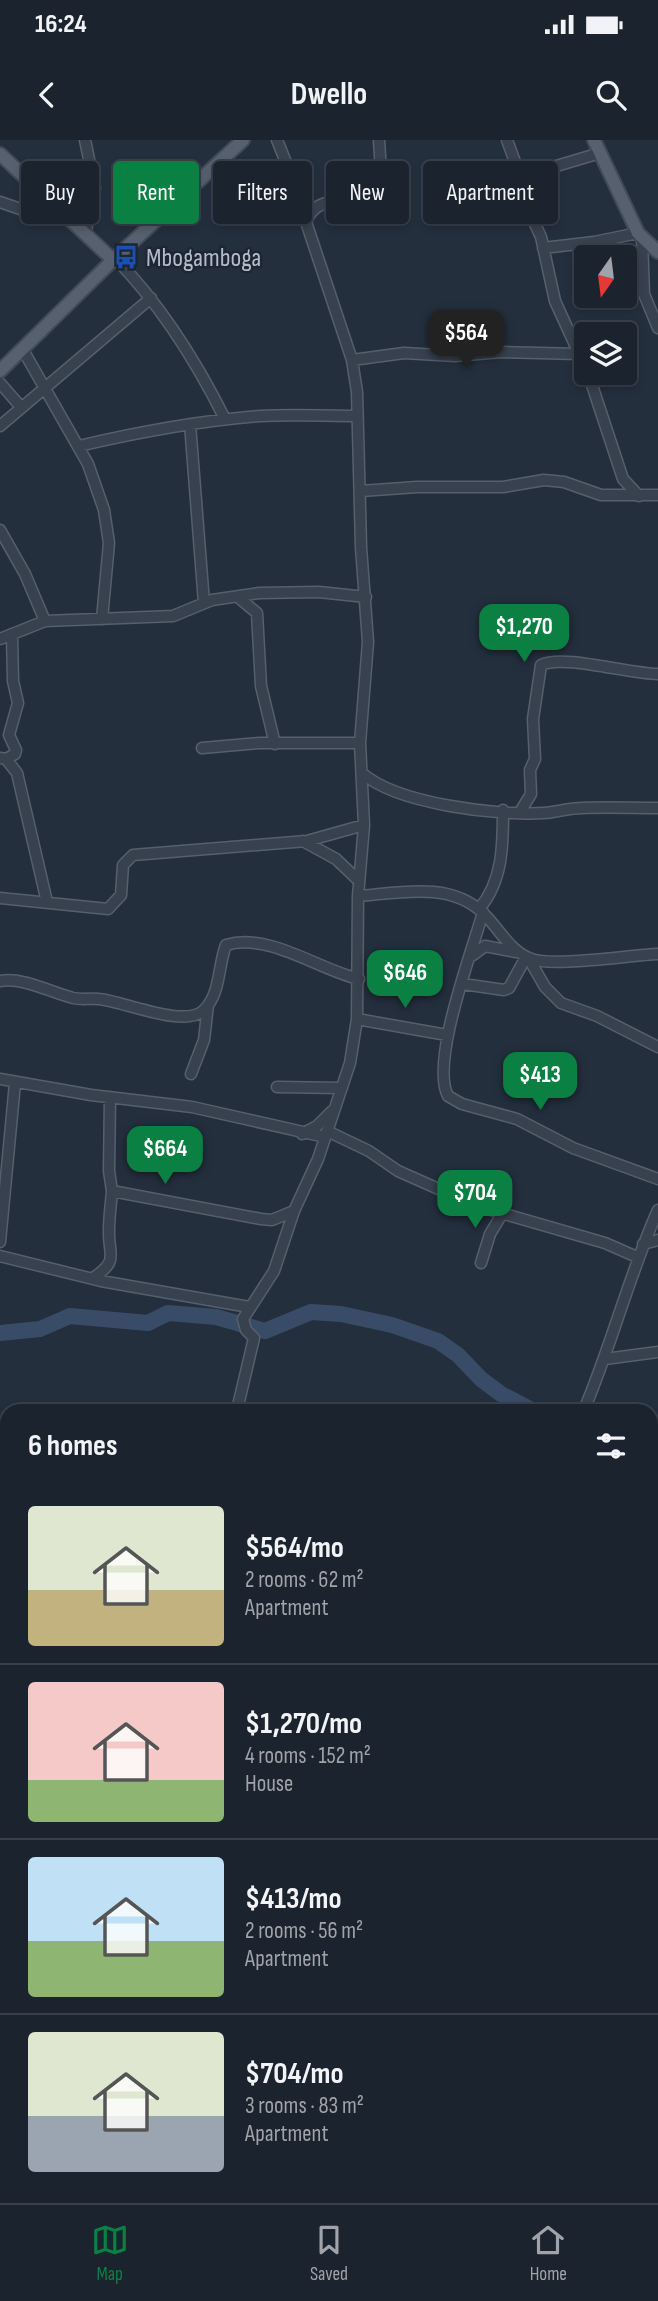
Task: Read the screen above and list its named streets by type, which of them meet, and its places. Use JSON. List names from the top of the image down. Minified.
{"places":{"bus stop":["Mbogamboga"]},"north":"bottom","page":{"status":"16:24","header":"Dwello","chip":["Buy","Rent","Filters","New","Apartment"],"price":["$564","$1,270","$646","$413","$664","$704"],"heading":"6 homes","list":[{"name":"$564/mo","note":"2 rooms · 62 m² · Apartment"},{"name":"$1,270/mo","note":"4 rooms · 152 m² · House"},{"name":"$413/mo","note":"2 rooms · 56 m² · Apartment"},{"name":"$704/mo","note":"3 rooms · 83 m² · Apartment"}],"tabs":["Map","Saved","Home"]}}
